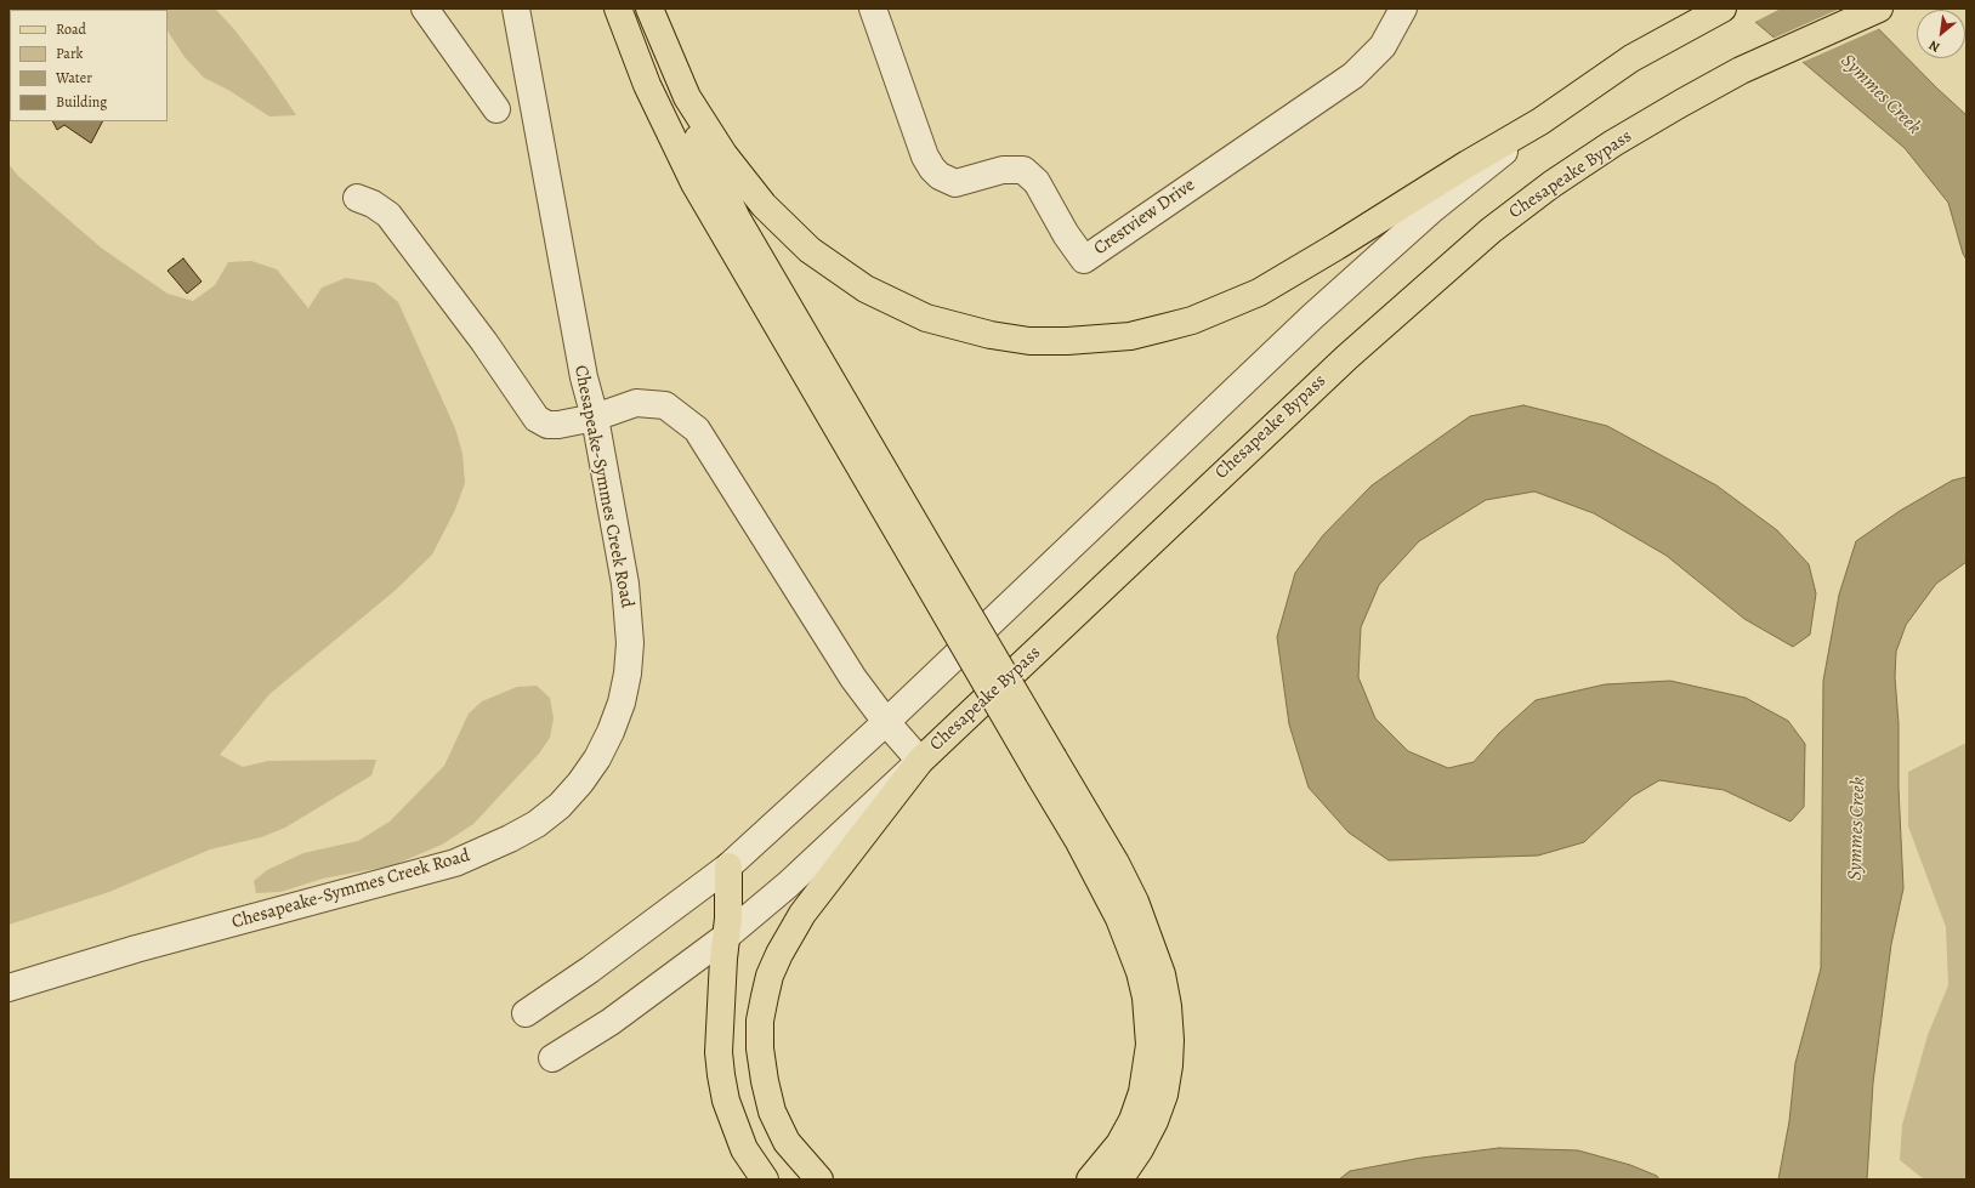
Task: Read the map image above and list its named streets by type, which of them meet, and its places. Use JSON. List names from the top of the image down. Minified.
{"streets":{"main road":["Chesapeake Bypass"],"street":["Crestview Drive","Chesapeake-Symmes Creek Road"]},"water":["Symmes Creek"],"legend":["Road","Park","Water","Building"],"north":"bottom left"}
